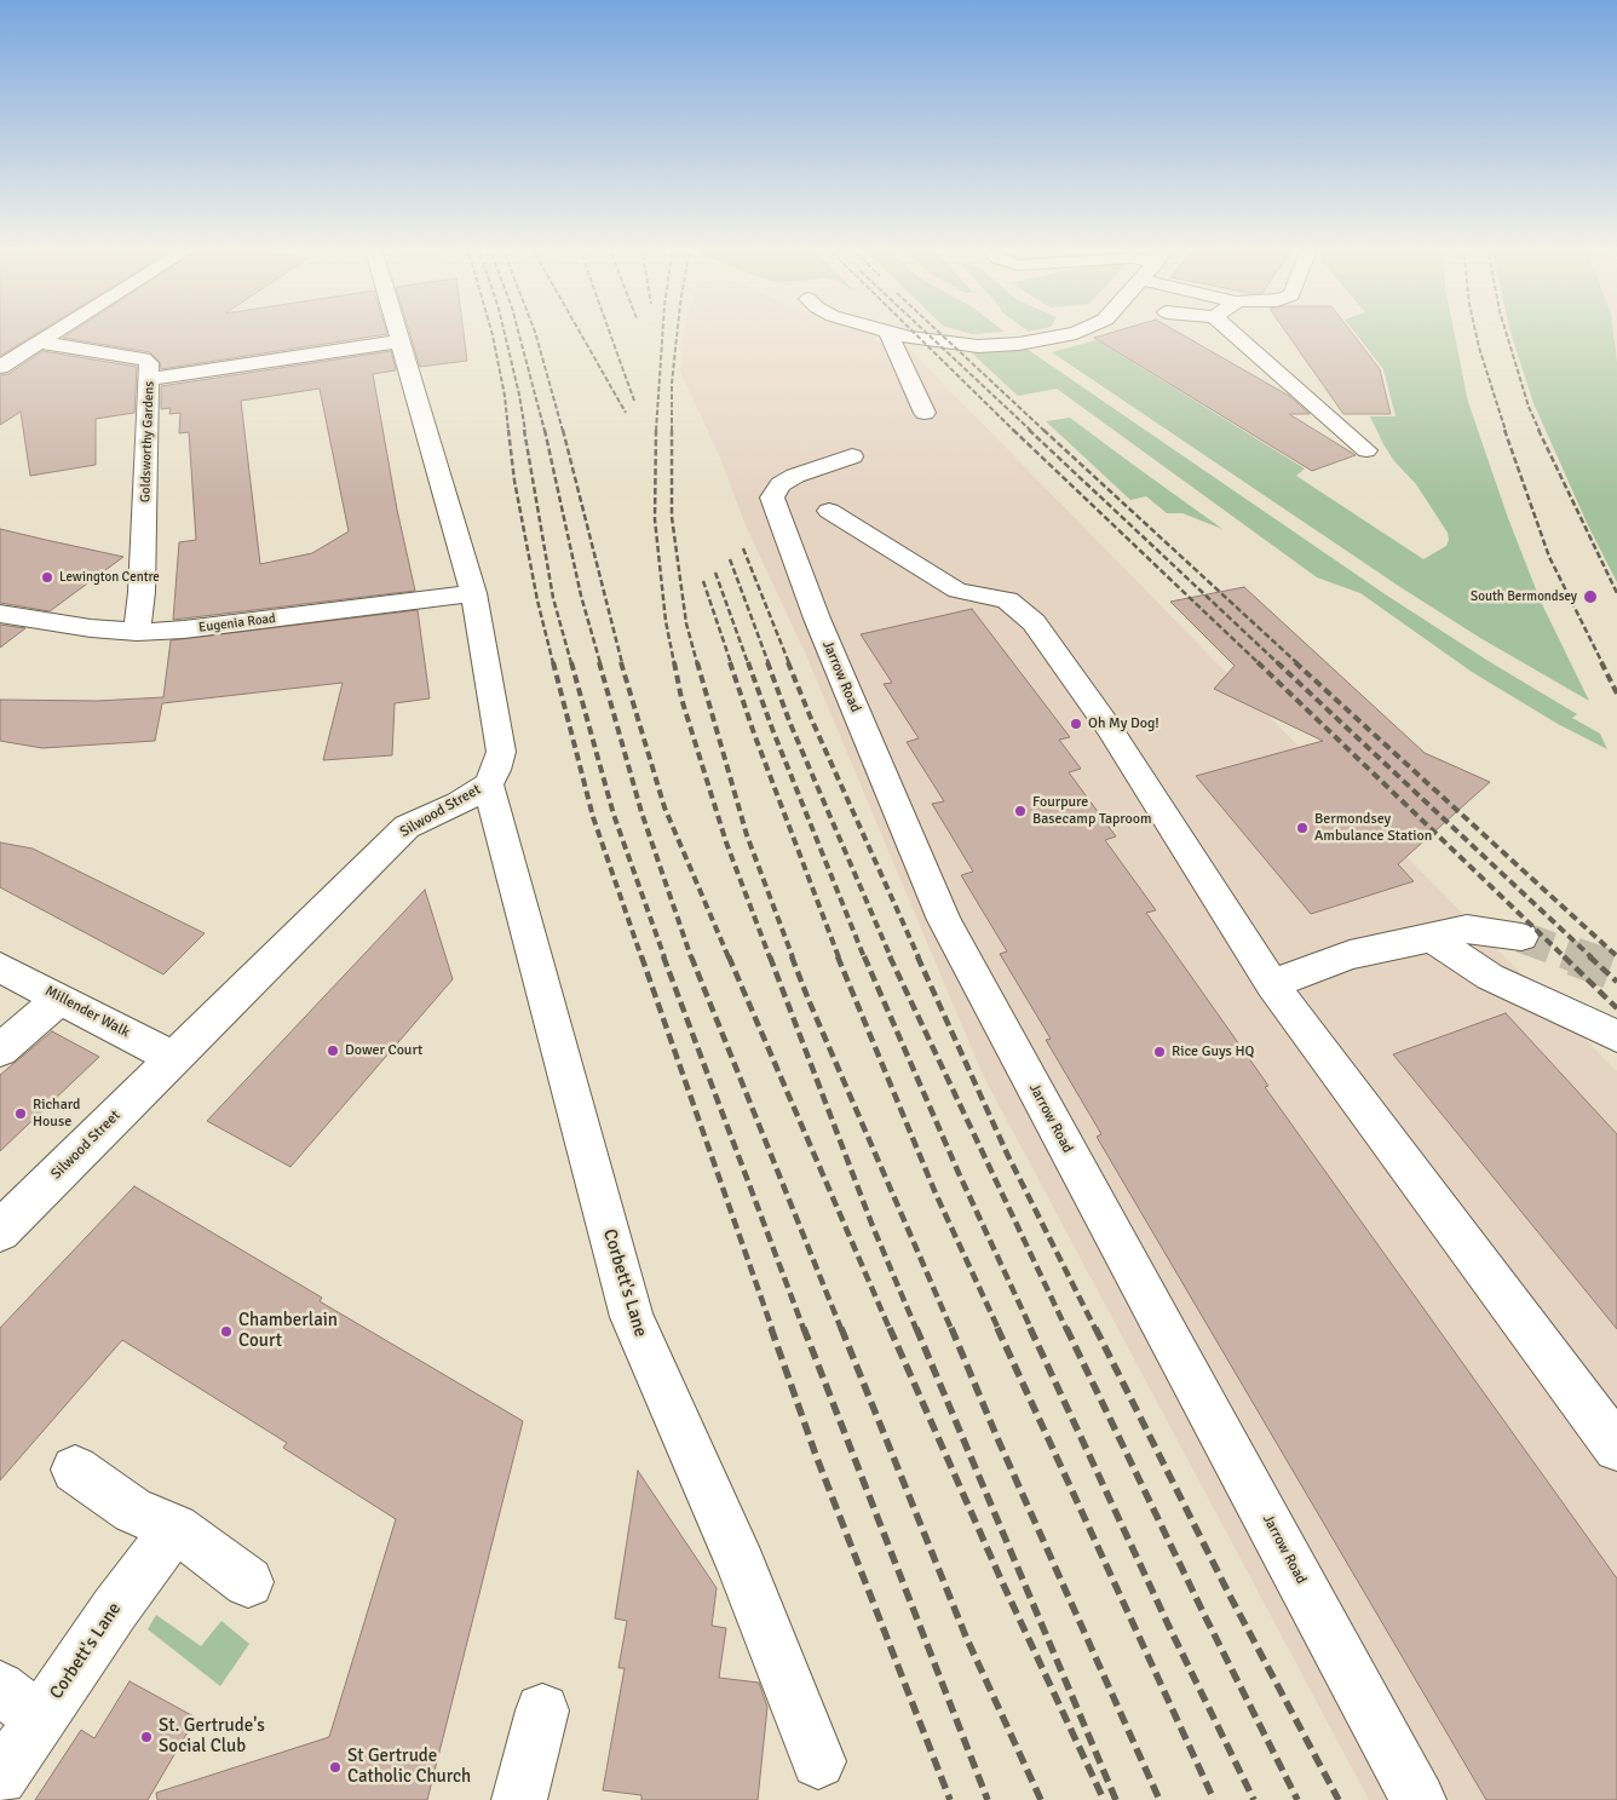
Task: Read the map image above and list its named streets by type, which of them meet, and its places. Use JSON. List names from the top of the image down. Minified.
{"streets":{"street":["Goldsworthy Gardens","Eugenia Road","Jarrow Road","Silwood Street","Millender Walk","Corbett's Lane"]},"crossings":[["Goldsworthy Gardens","Eugenia Road"],["Eugenia Road","Silwood Street"],["Silwood Street","Millender Walk"],["Silwood Street","Corbett's Lane"]],"places":["Lewington Centre","South Bermondsey","Oh My Dog!","Fourpure Basecamp Taproom","Bermondsey Ambulance Station","Dower Court","Rice Guys HQ","Richard House","Chamberlain Court","St. Gertrude's Social Club","St Gertrude Catholic Church"]}
